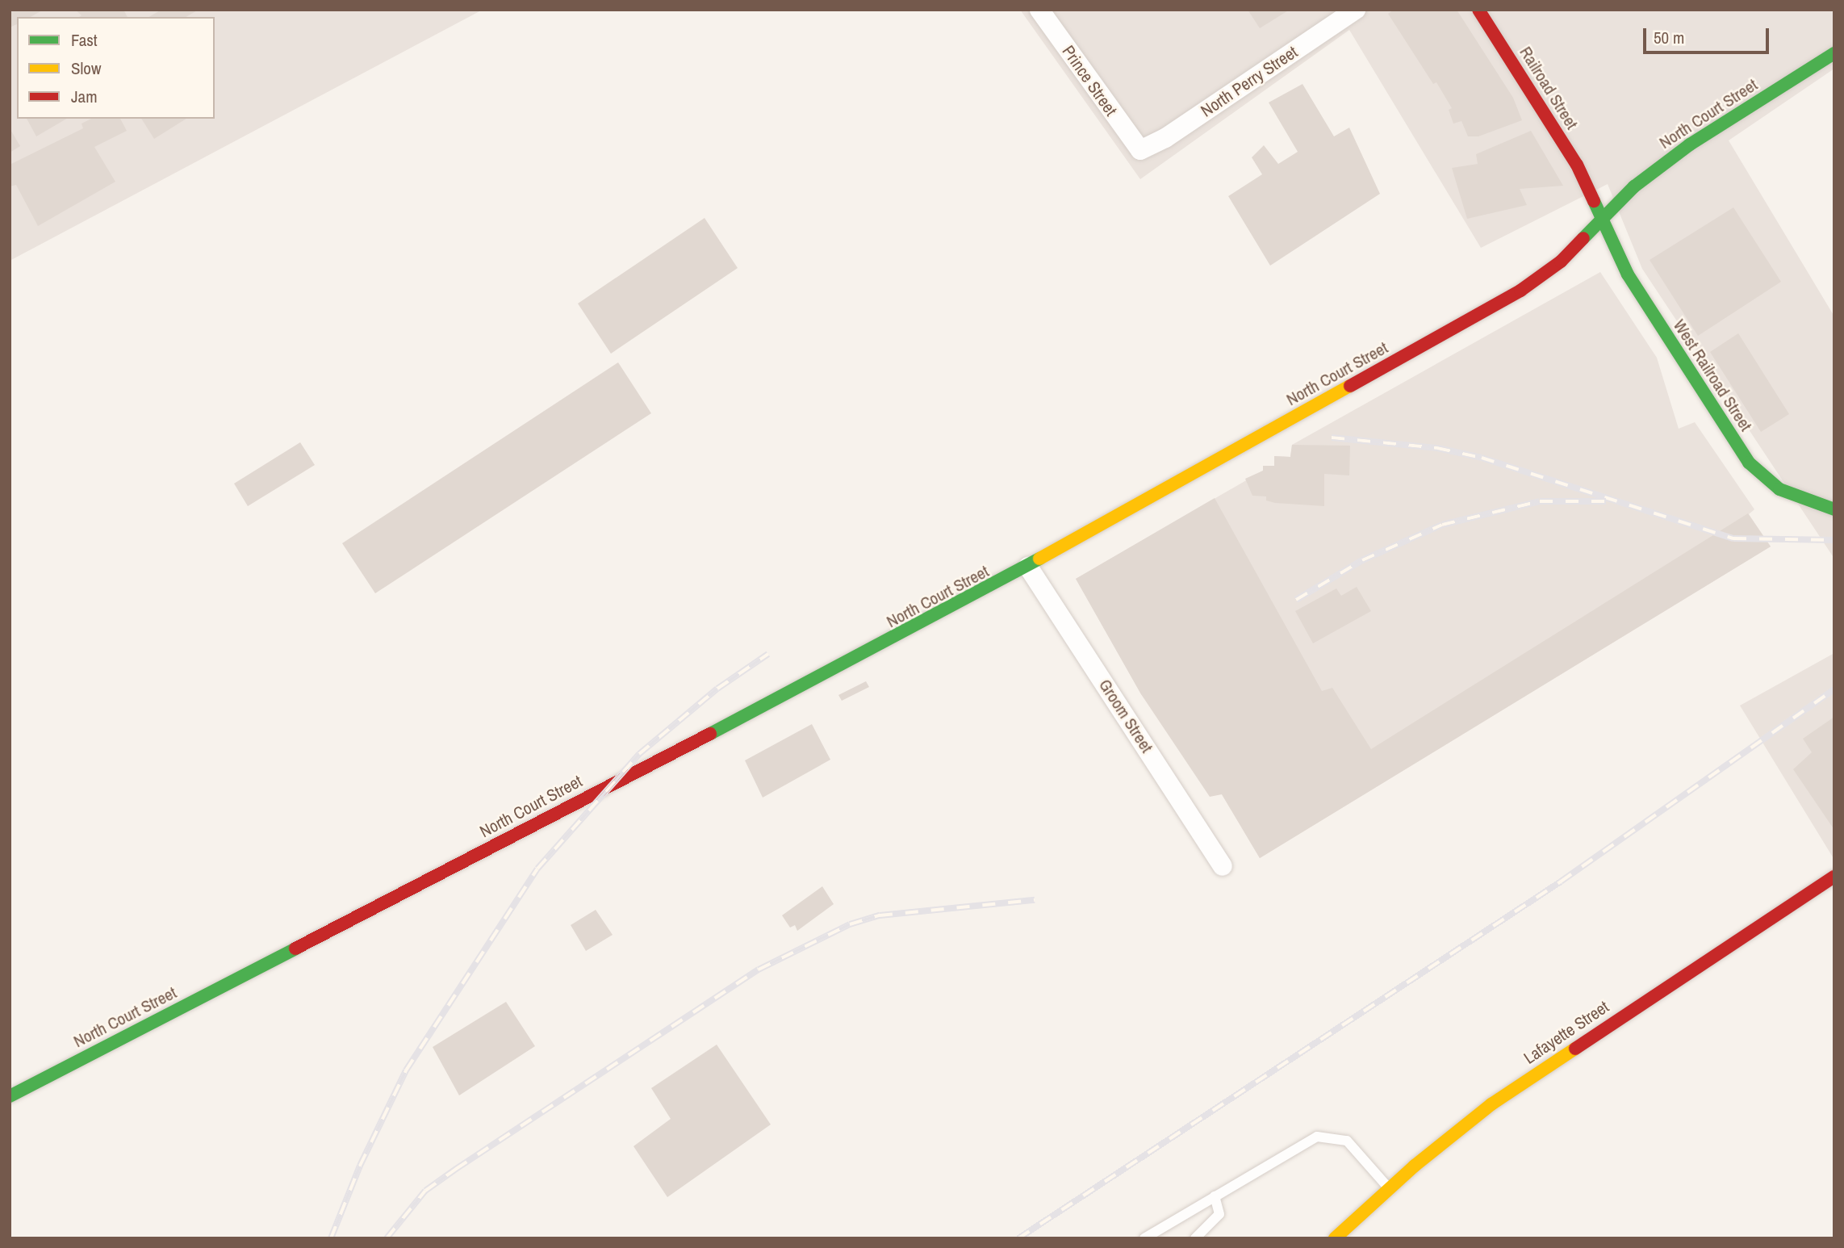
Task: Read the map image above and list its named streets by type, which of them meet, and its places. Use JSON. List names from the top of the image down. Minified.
{"streets":{"main road":["Railroad Street","North Court Street","West Railroad Street","Lafayette Street"],"street":["Prince Street","North Perry Street","Groom Street"]},"crossings":[["Prince Street","North Perry Street"],["Railroad Street","North Court Street"],["Railroad Street","West Railroad Street"],["North Court Street","West Railroad Street"],["North Court Street","Groom Street"]],"legend":["Fast","Slow","Jam"],"scale_bar":"50 m"}
